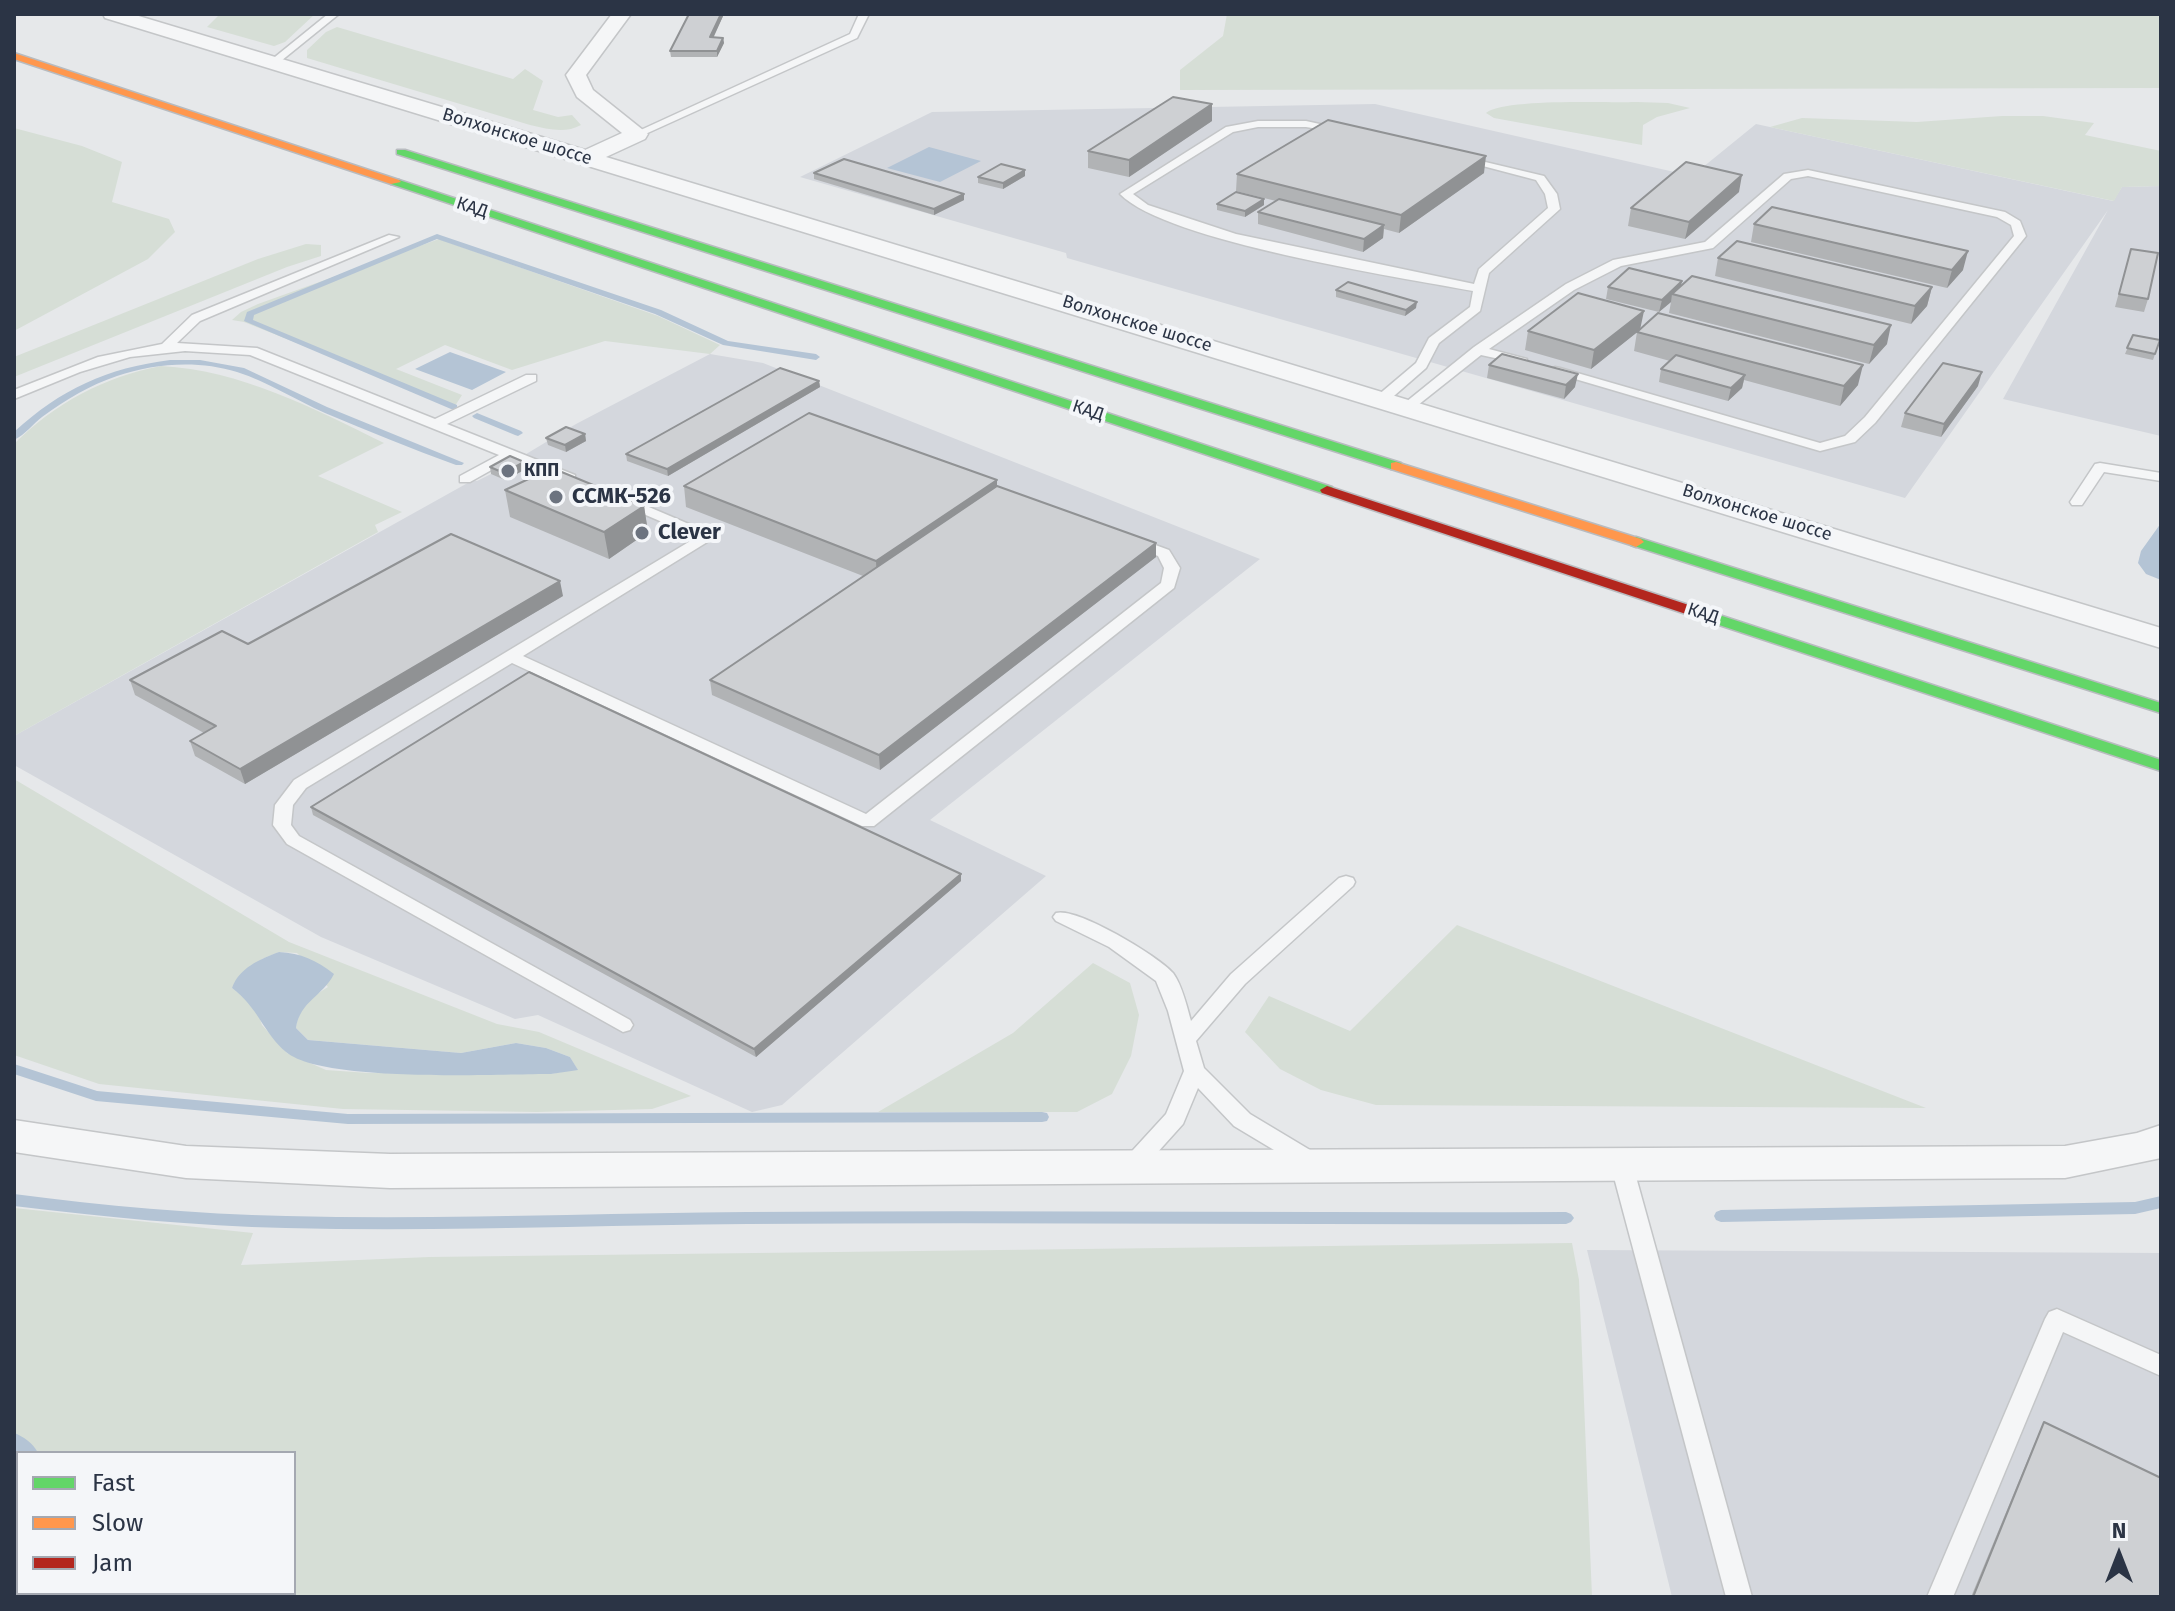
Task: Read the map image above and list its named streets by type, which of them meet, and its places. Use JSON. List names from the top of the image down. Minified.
{"streets":{"highway":["КАД"],"street":["Волхонское шоссе"]},"places":["КПП","ССМК-526","Clever"],"legend":["Fast","Slow","Jam"],"north":"top"}
